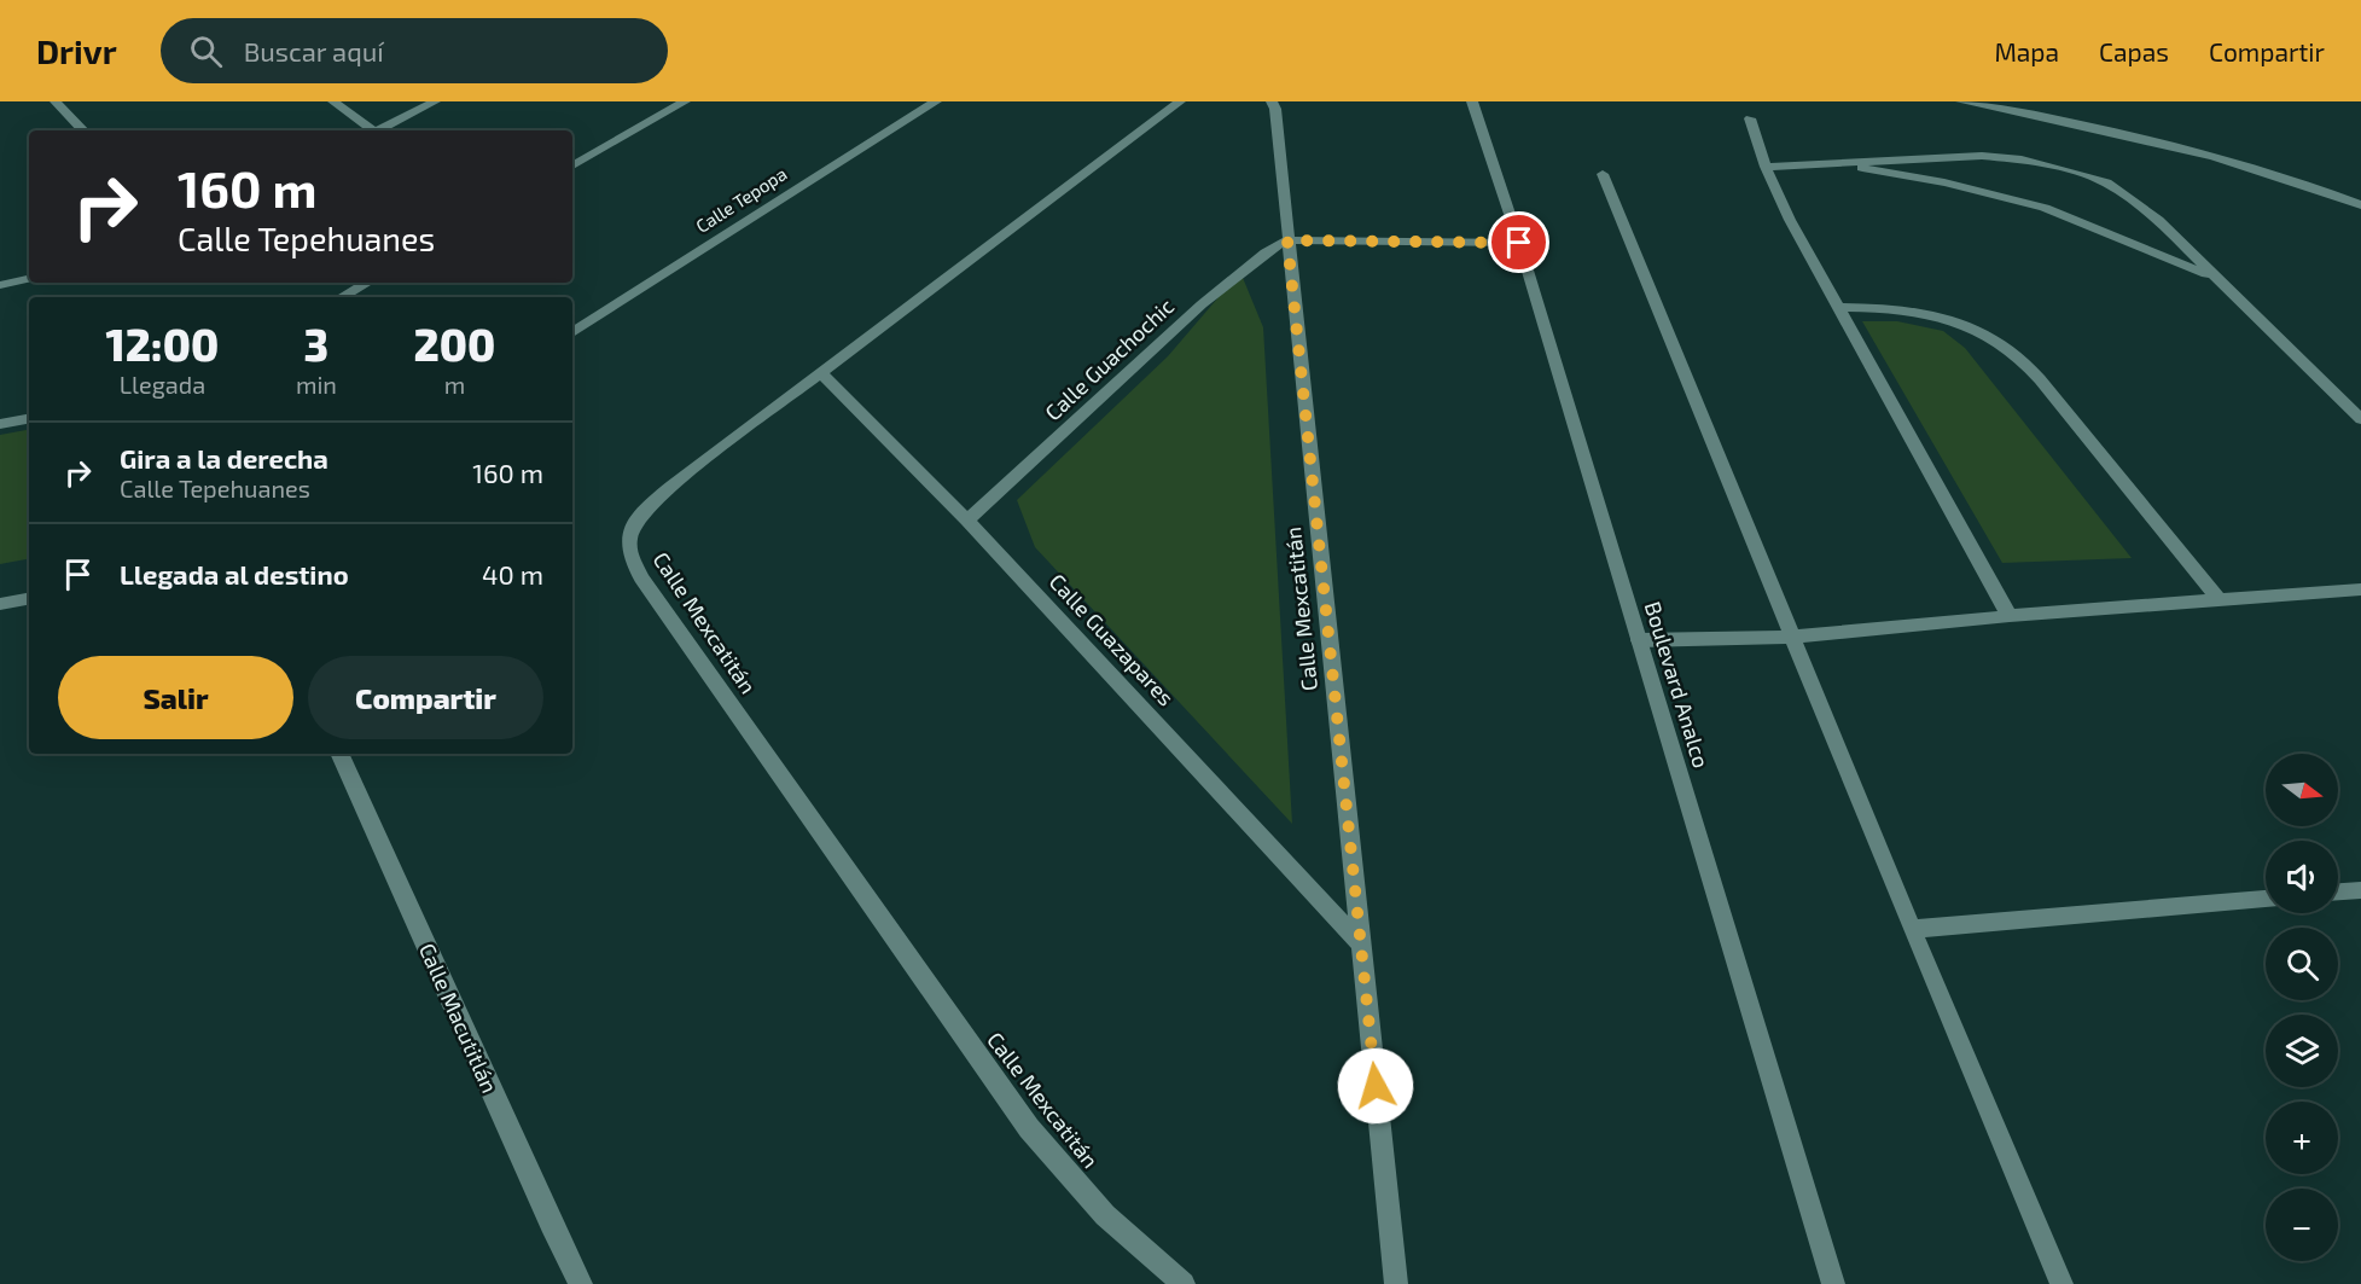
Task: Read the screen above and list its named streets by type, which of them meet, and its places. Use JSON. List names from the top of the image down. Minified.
{"streets":{"street":["Calle Tepopa","Calle Guachochic","Calle Mexcatitán","Calle Guazapares","Boulevard Analco","Calle Macutitlán"]},"crossings":[["Calle Guachochic","Calle Mexcatitán"],["Calle Guachochic","Calle Guazapares"],["Calle Mexcatitán","Calle Guazapares"]],"north":"right","page":{"header":"Drivr","search":"Buscar aquí","nav":["Mapa","Capas","Compartir"],"turn":["160 m","Calle Tepehuanes"],"eta":["12:00","Llegada","3","min","200","m"],"list":[{"name":"Gira a la derecha","note":"Calle Tepehuanes","value":"160 m"},{"name":"Llegada al destino","value":"40 m"}],"buttons":["Salir","Compartir"],"map_buttons":["+","−"]}}
